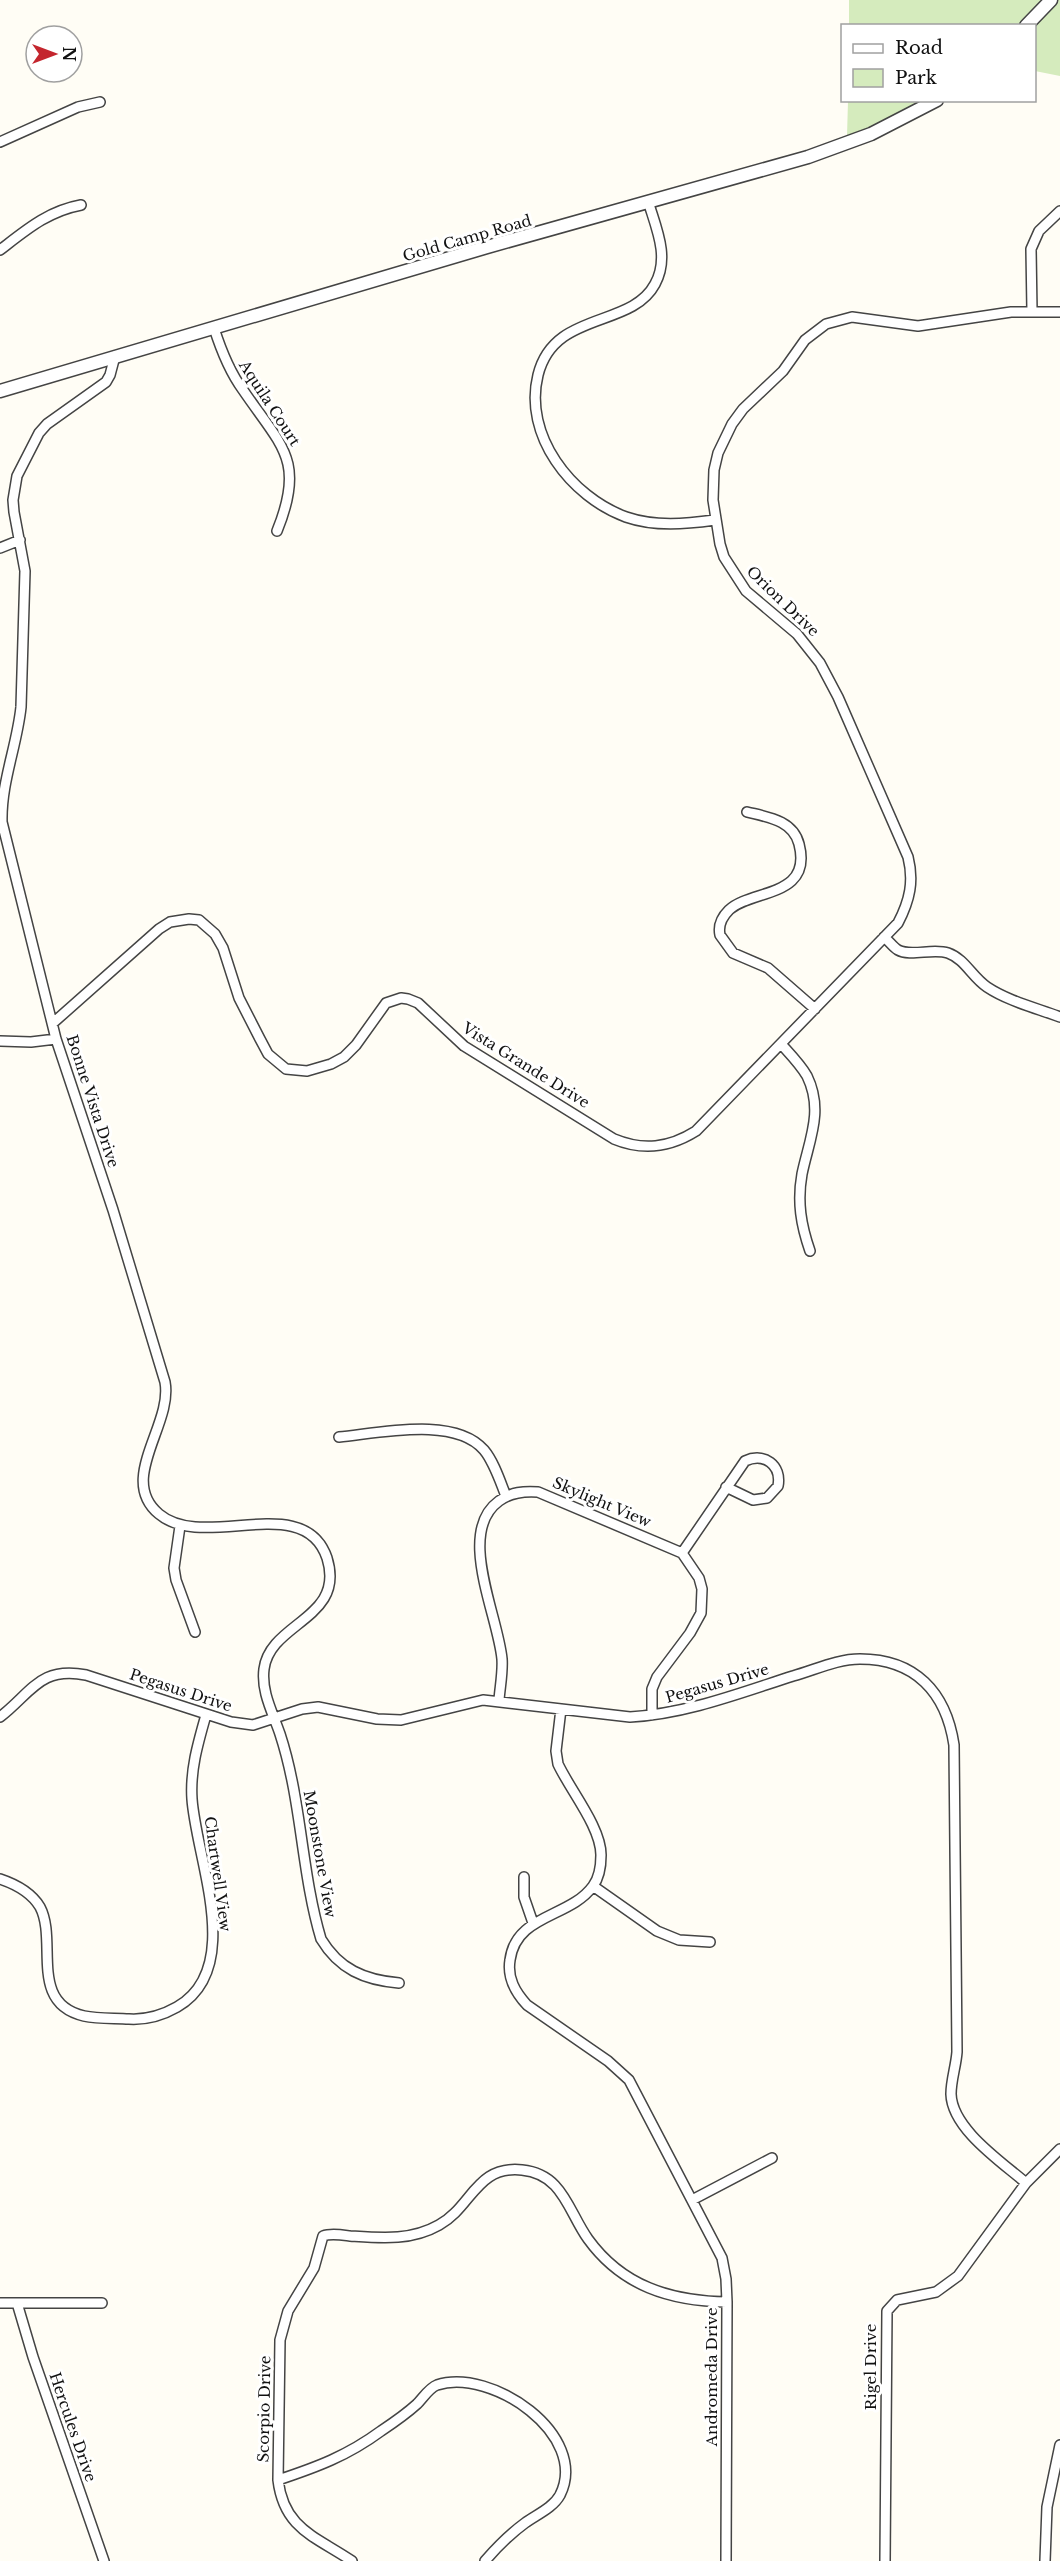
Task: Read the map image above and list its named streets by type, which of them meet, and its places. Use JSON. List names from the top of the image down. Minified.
{"streets":{"street":["Gold Camp Road","Aquila Court","Orion Drive","Vista Grande Drive","Bonne Vista Drive","Skylight View","Pegasus Drive","Moonstone View","Chartwell View","Rigel Drive","Andromeda Drive","Scorpio Drive","Hercules Drive"]},"crossings":[["Gold Camp Road","Aquila Court"],["Gold Camp Road","Bonne Vista Drive"],["Orion Drive","Vista Grande Drive"],["Vista Grande Drive","Bonne Vista Drive"],["Pegasus Drive","Moonstone View"],["Pegasus Drive","Chartwell View"],["Pegasus Drive","Rigel Drive"],["Andromeda Drive","Scorpio Drive"]],"legend":["Road","Park"],"north":"right"}
